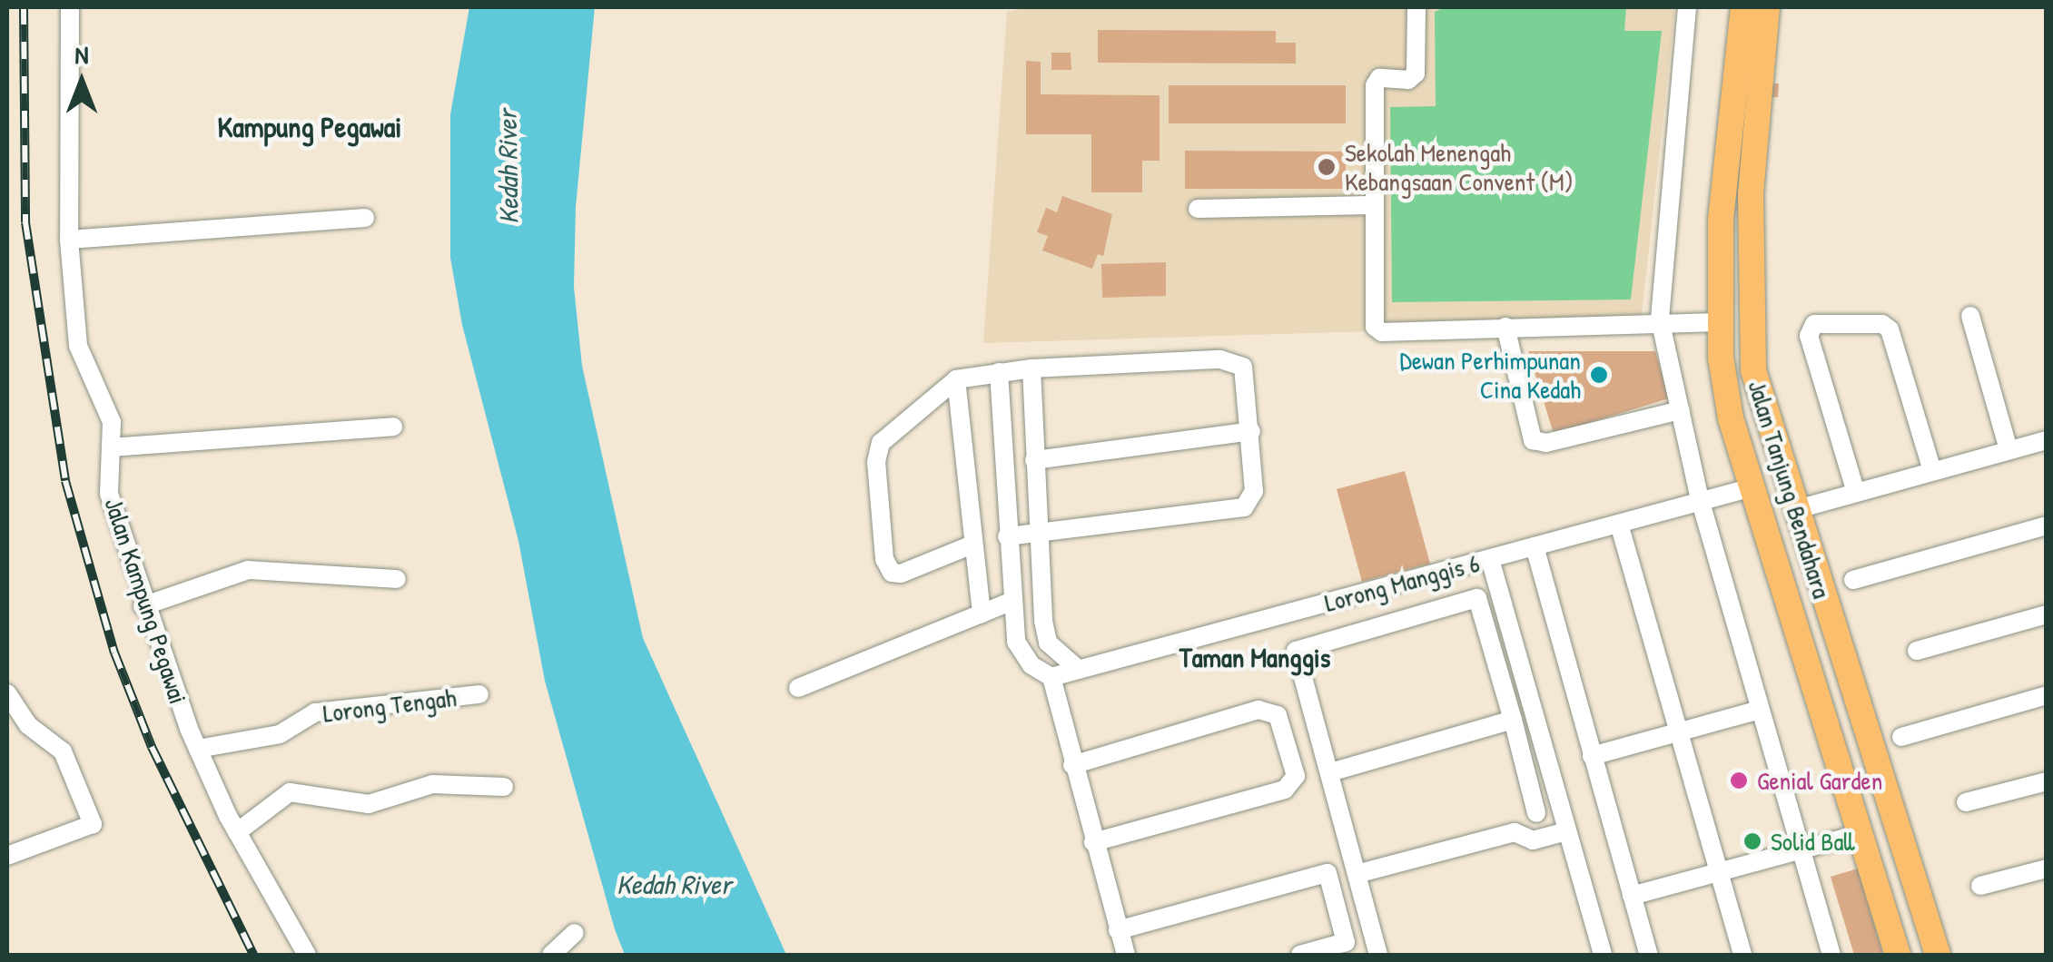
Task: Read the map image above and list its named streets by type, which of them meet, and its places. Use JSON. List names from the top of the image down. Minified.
{"streets":{"main road":["Jalan Tanjung Bendahara"],"street":["Lorong Manggis 6","Jalan Kampung Pegawai","Lorong Tengah"]},"crossings":[["Jalan Tanjung Bendahara","Lorong Manggis 6"],["Jalan Kampung Pegawai","Lorong Tengah"]],"districts":["Kampung Pegawai","Taman Manggis"],"water":["Kedah River"],"places":["Sekolah Menengah Kebangsaan Convent (M)","Dewan Perhimpunan Cina Kedah","Genial Garden","Solid Ball"],"north":"top"}
